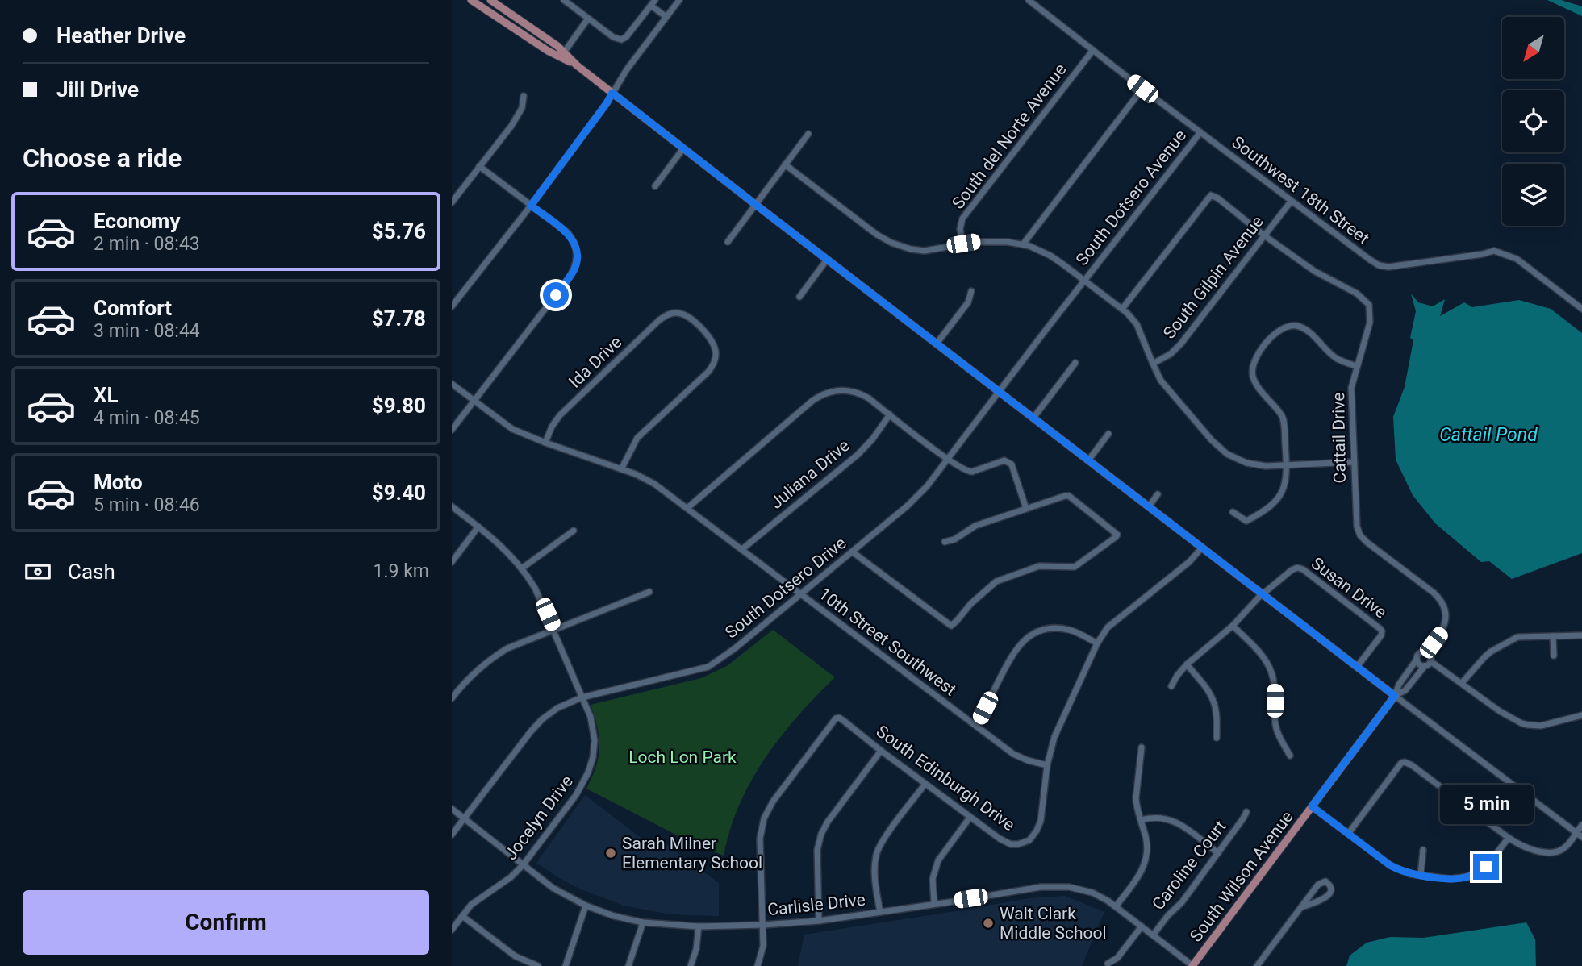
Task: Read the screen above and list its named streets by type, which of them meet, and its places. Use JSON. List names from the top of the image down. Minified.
{"streets":{"main road":["South Wilson Avenue"],"street":["South del Norte Avenue","Southwest 18th Street","South Dotsero Avenue","South Gilpin Avenue","Ida Drive","Cattail Drive","Juliana Drive","South Dotsero Drive","Susan Drive","10th Street Southwest","South Edinburgh Drive","Jocelyn Drive","Caroline Court","Carlisle Drive"]},"crossings":[["South del Norte Avenue","Southwest 18th Street"],["Southwest 18th Street","South Dotsero Avenue"],["Southwest 18th Street","South Gilpin Avenue"],["South Dotsero Avenue","South Dotsero Drive"],["South Gilpin Avenue","Cattail Drive"],["Ida Drive","10th Street Southwest"],["Cattail Drive","South Wilson Avenue"],["Juliana Drive","10th Street Southwest"],["South Dotsero Drive","10th Street Southwest"],["South Dotsero Drive","Jocelyn Drive"],["South Dotsero Drive","Carlisle Drive"],["10th Street Southwest","South Edinburgh Drive"],["South Edinburgh Drive","Carlisle Drive"],["Jocelyn Drive","Carlisle Drive"],["Caroline Court","Carlisle Drive"],["South Wilson Avenue","Carlisle Drive"]],"water":["Cattail Pond"],"parks":["Loch Lon Park"],"places":["Sarah Milner Elementary School","Walt Clark Middle School"],"north":"bottom left","page":{"banner":["Heather Drive","Jill Drive"],"heading":"Choose a ride","list":[{"name":"Economy","note":"2 min · 08:43","value":"$5.76"},{"name":"Comfort","note":"3 min · 08:44","value":"$7.78"},{"name":"XL","note":"4 min · 08:45","value":"$9.80"},{"name":"Moto","note":"5 min · 08:46","value":"$9.40"}],"pay":["Cash","1.9 km"],"bubble":"5 min","buttons":"Confirm"}}
